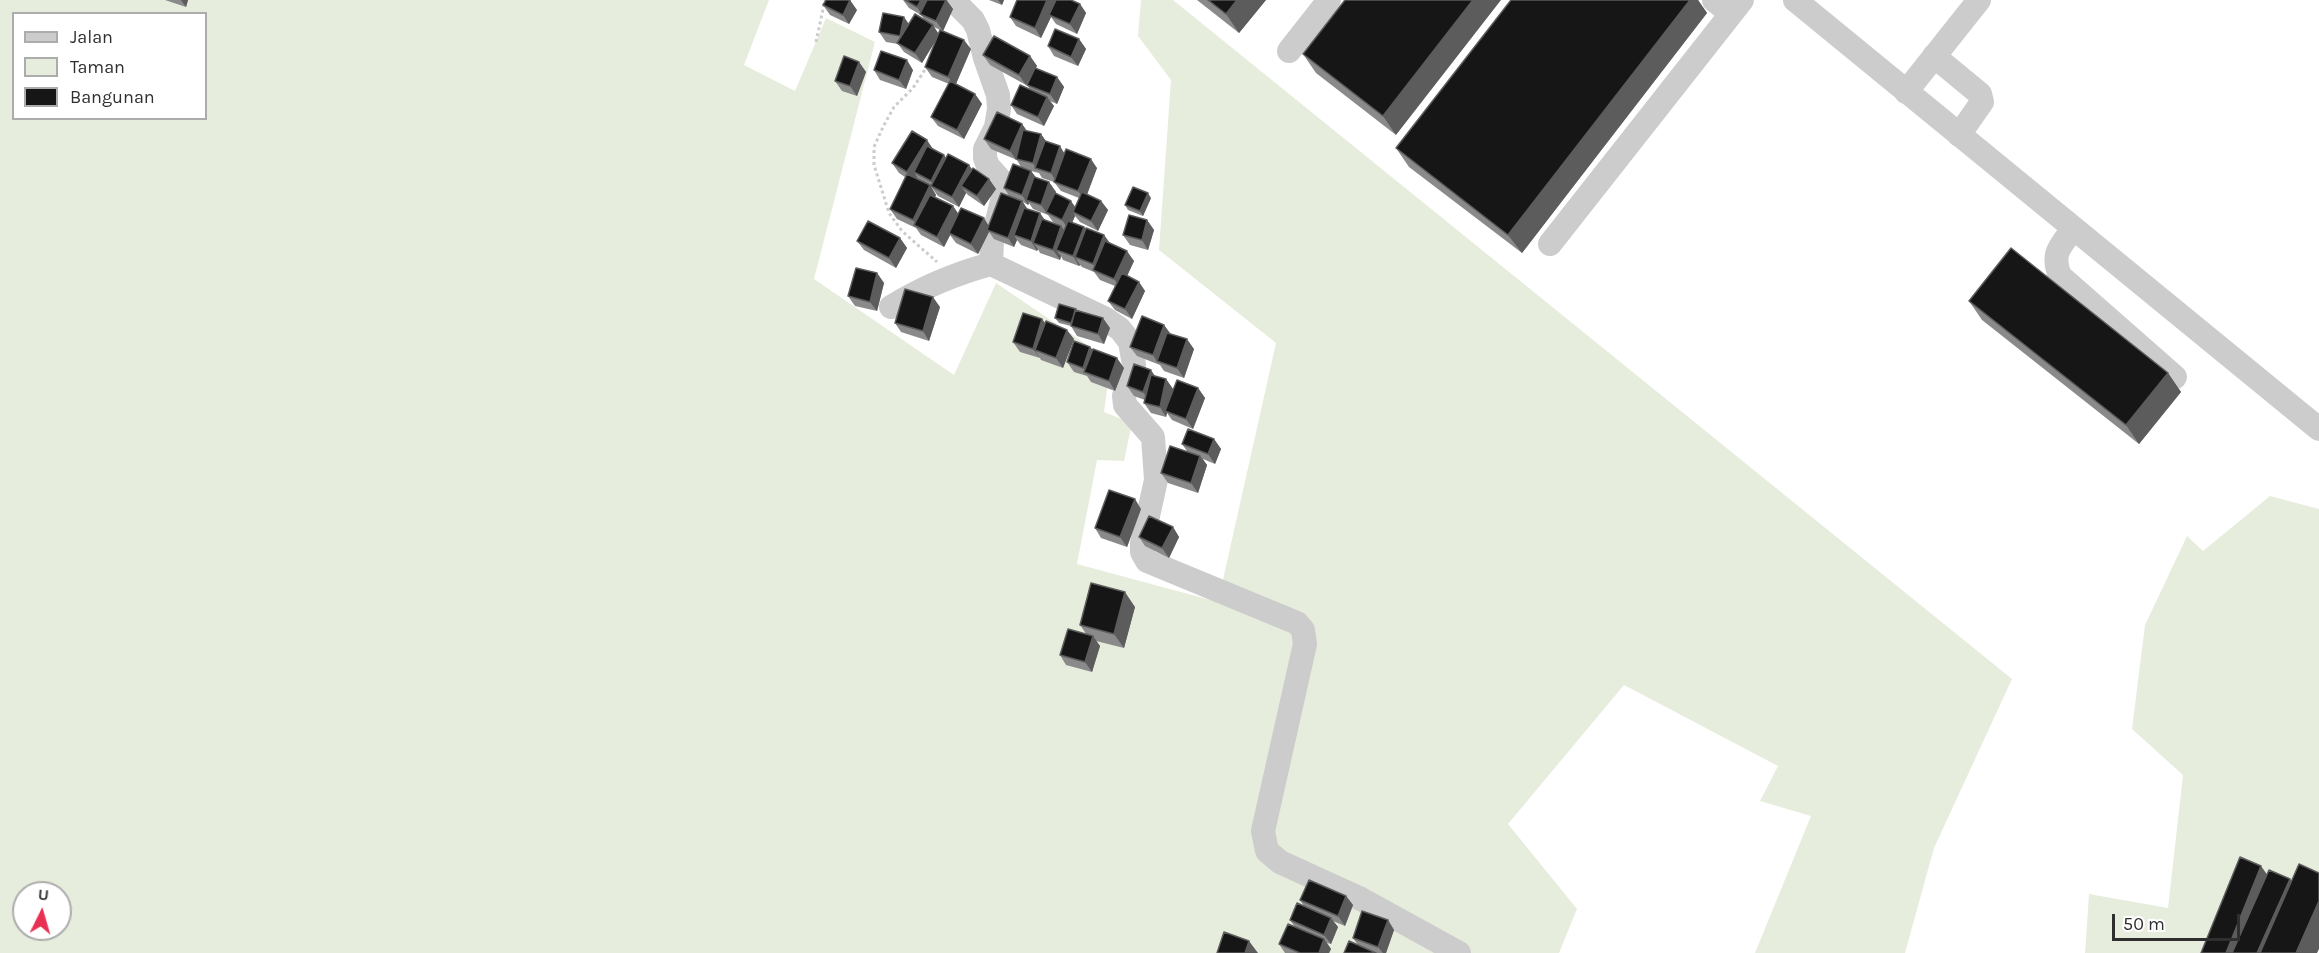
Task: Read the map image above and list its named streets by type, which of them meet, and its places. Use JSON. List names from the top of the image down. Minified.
{"legend":["Jalan","Taman","Bangunan"],"scale_bar":"50 m","north":"top"}
